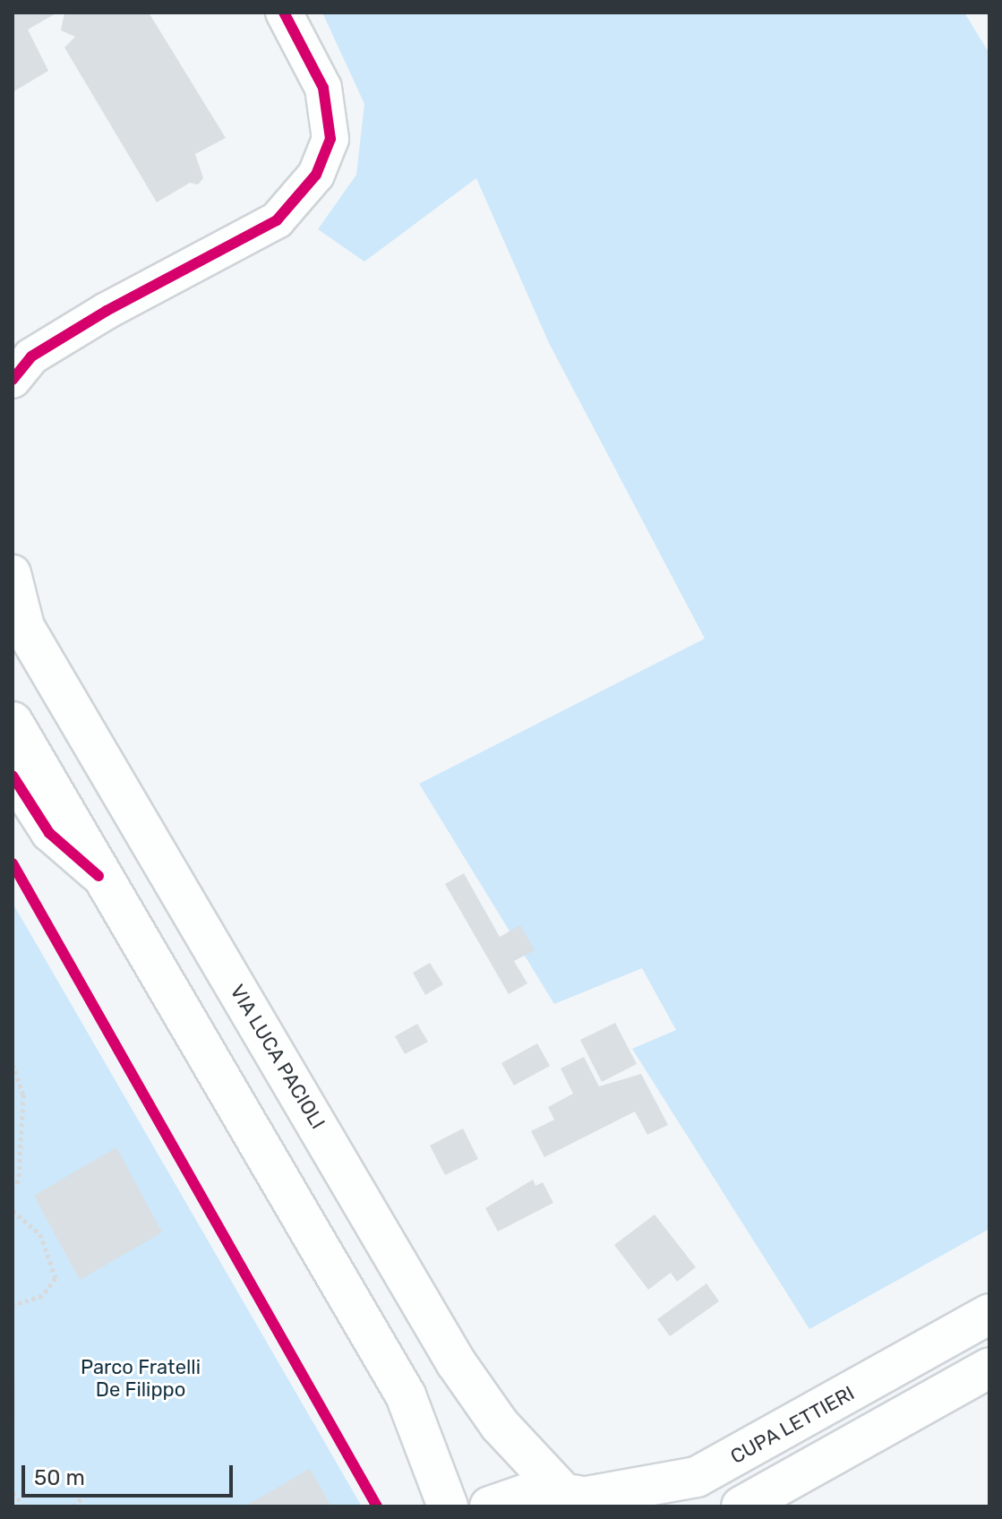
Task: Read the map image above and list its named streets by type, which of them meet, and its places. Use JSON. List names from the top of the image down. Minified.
{"streets":{"main road":["VIA LUCA PACIOLI","CUPA LETTIERI"]},"crossings":[["VIA LUCA PACIOLI","CUPA LETTIERI"]],"parks":["Parco Fratelli De Filippo"],"scale_bar":"50 m"}
